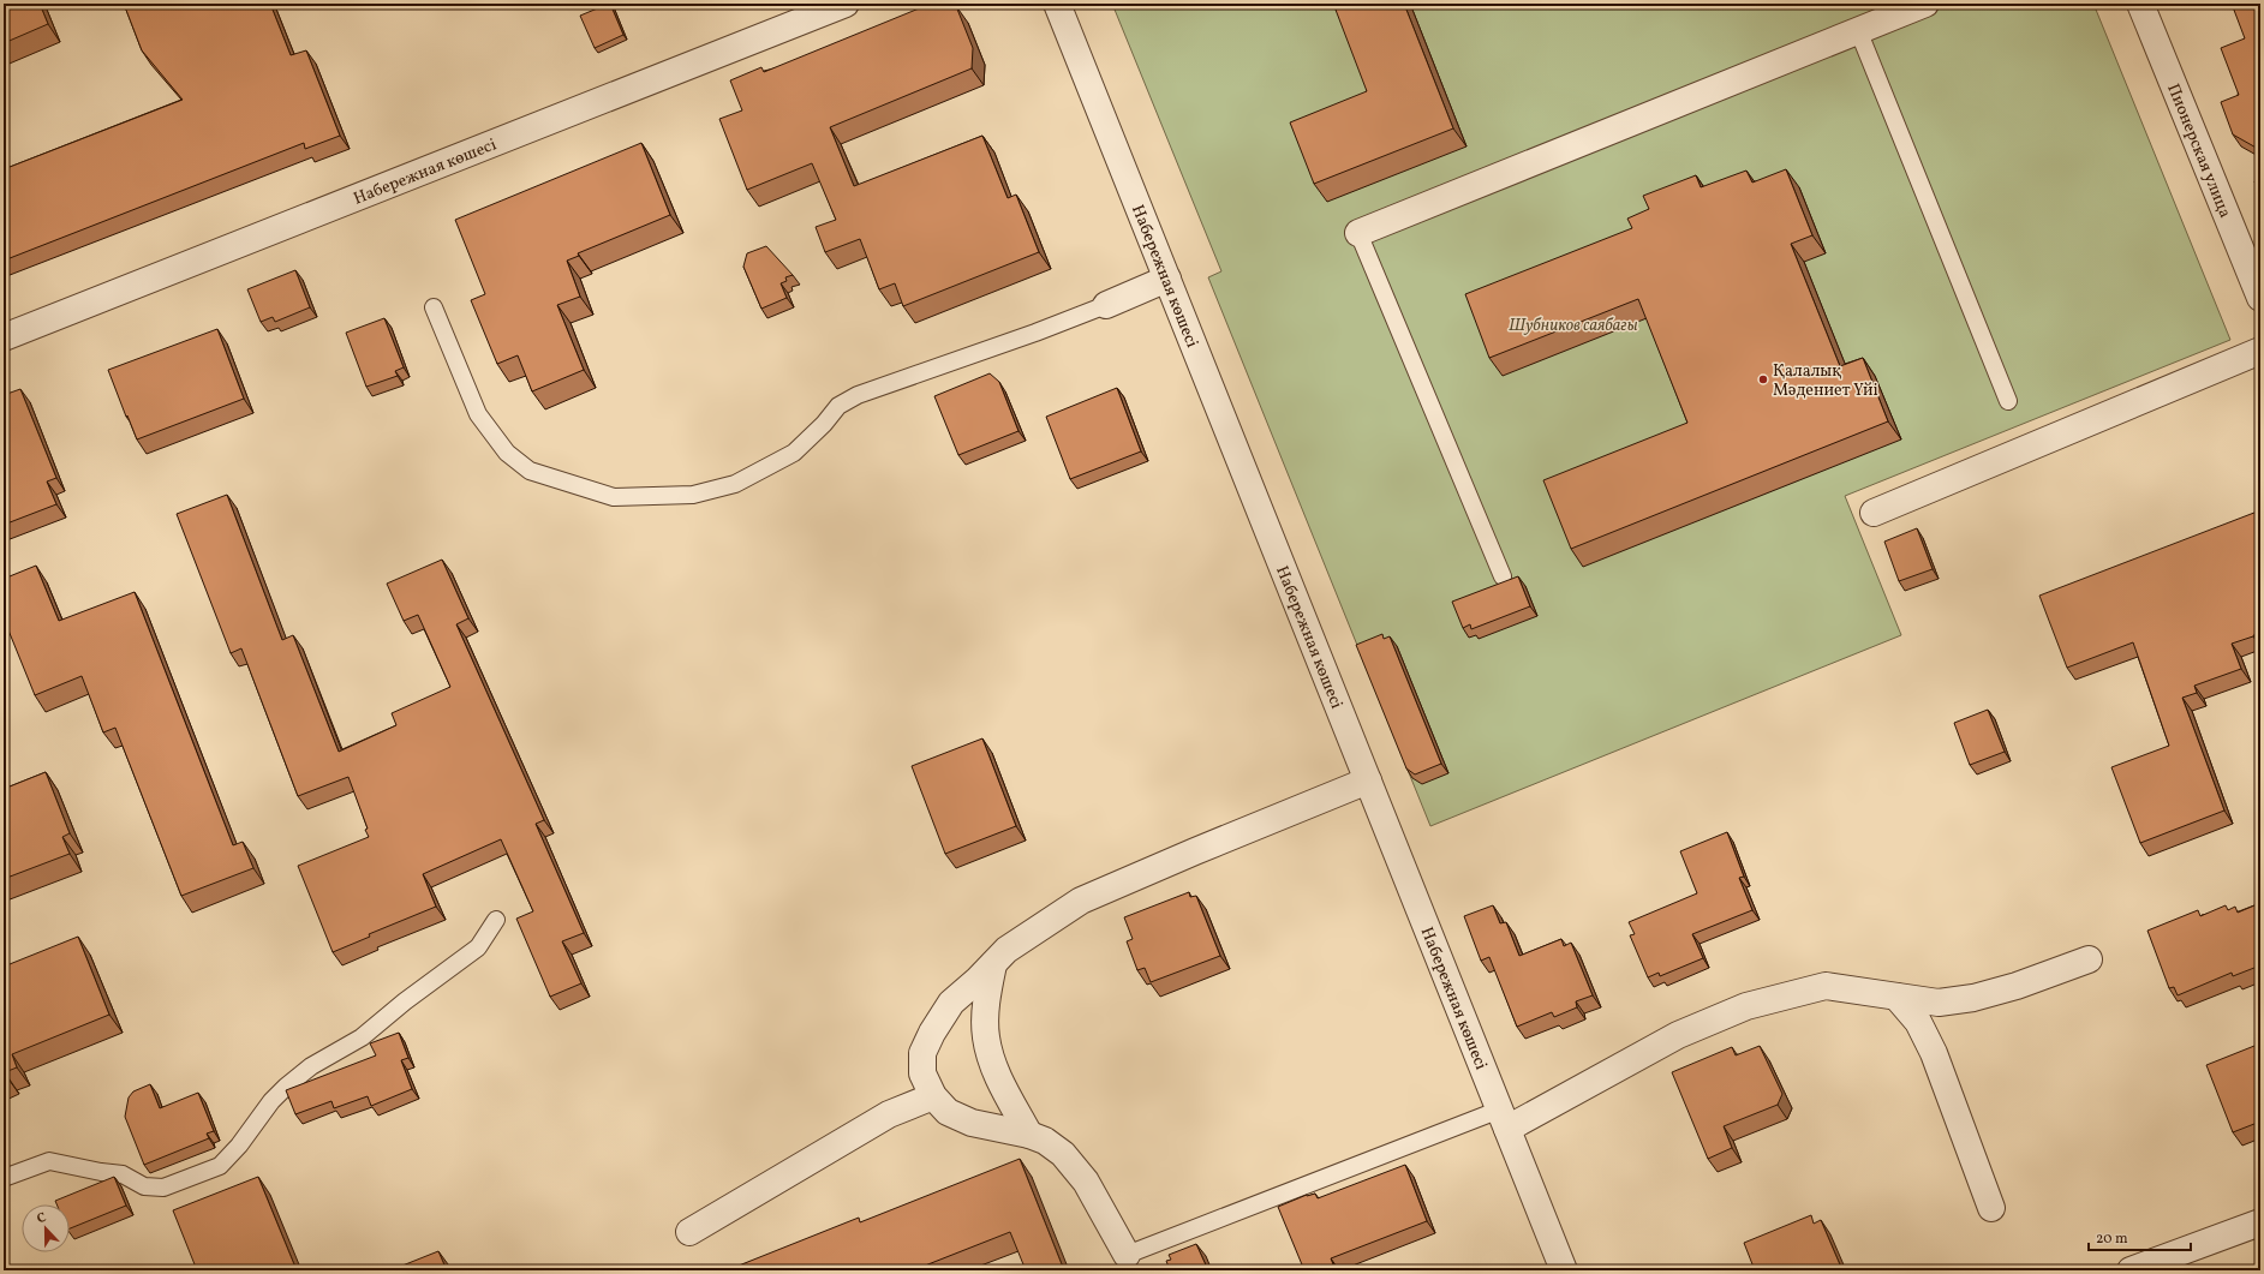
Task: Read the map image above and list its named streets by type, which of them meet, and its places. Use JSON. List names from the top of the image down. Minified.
{"streets":{"street":["Пионерская улица","Набережная көшесі"]},"parks":["Шубников саябағы"],"places":["Қалалық Мәдениет Үйі"],"scale_bar":"20 m","north":"top"}
